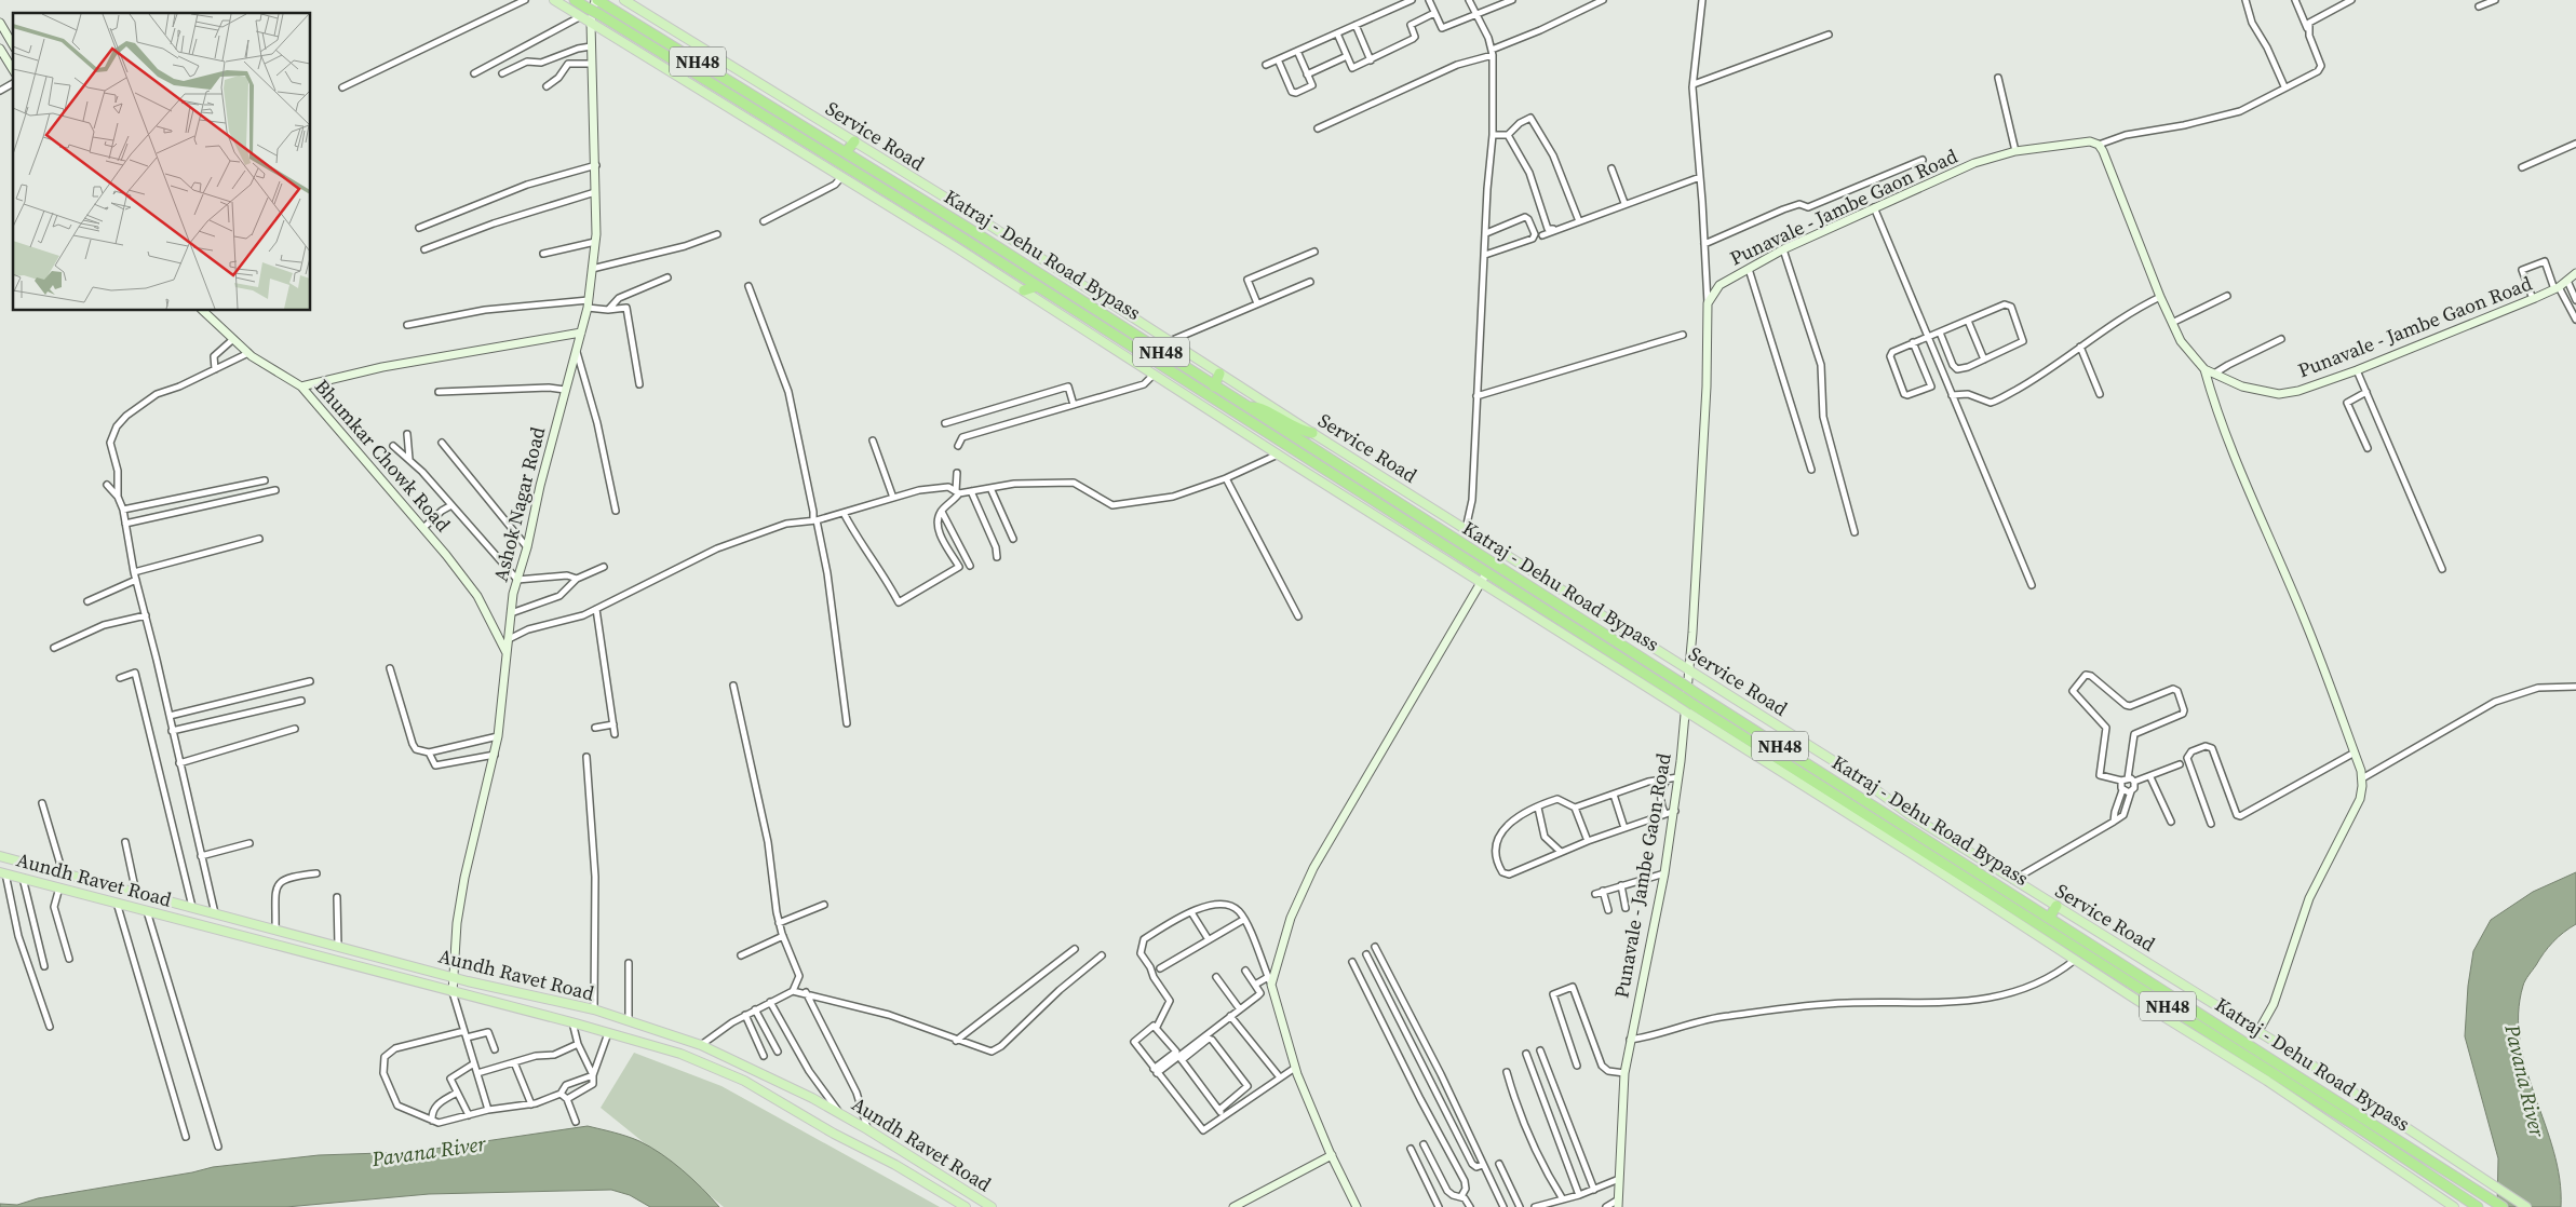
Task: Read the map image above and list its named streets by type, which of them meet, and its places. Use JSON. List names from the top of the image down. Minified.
{"streets":{"highway":["NH48","Katraj - Dehu Road Bypass"],"main road":["Service Road","Aundh Ravet Road"],"street":["Punavale - Jambe Gaon Road","Bhumkar Chowk Road","Ashok Nagar Road"]},"crossings":[["Service Road","Punavale - Jambe Gaon Road"],["Katraj - Dehu Road Bypass","Ashok Nagar Road"],["Bhumkar Chowk Road","Ashok Nagar Road"],["Ashok Nagar Road","Aundh Ravet Road"]],"water":["Pavana River"]}
